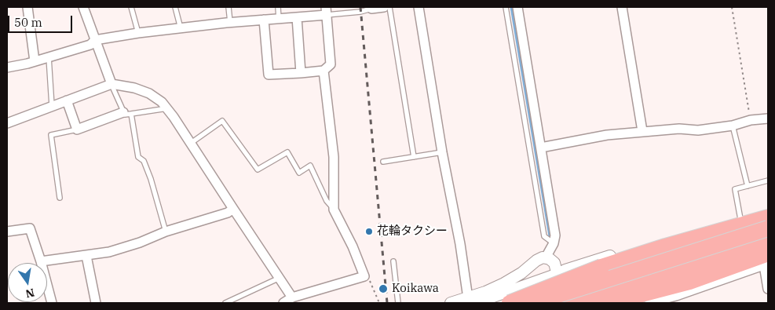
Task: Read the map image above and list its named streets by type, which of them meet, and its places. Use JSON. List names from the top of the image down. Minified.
{"places":["花輪タクシー","Koikawa"],"scale_bar":"50 m","north":"bottom"}
